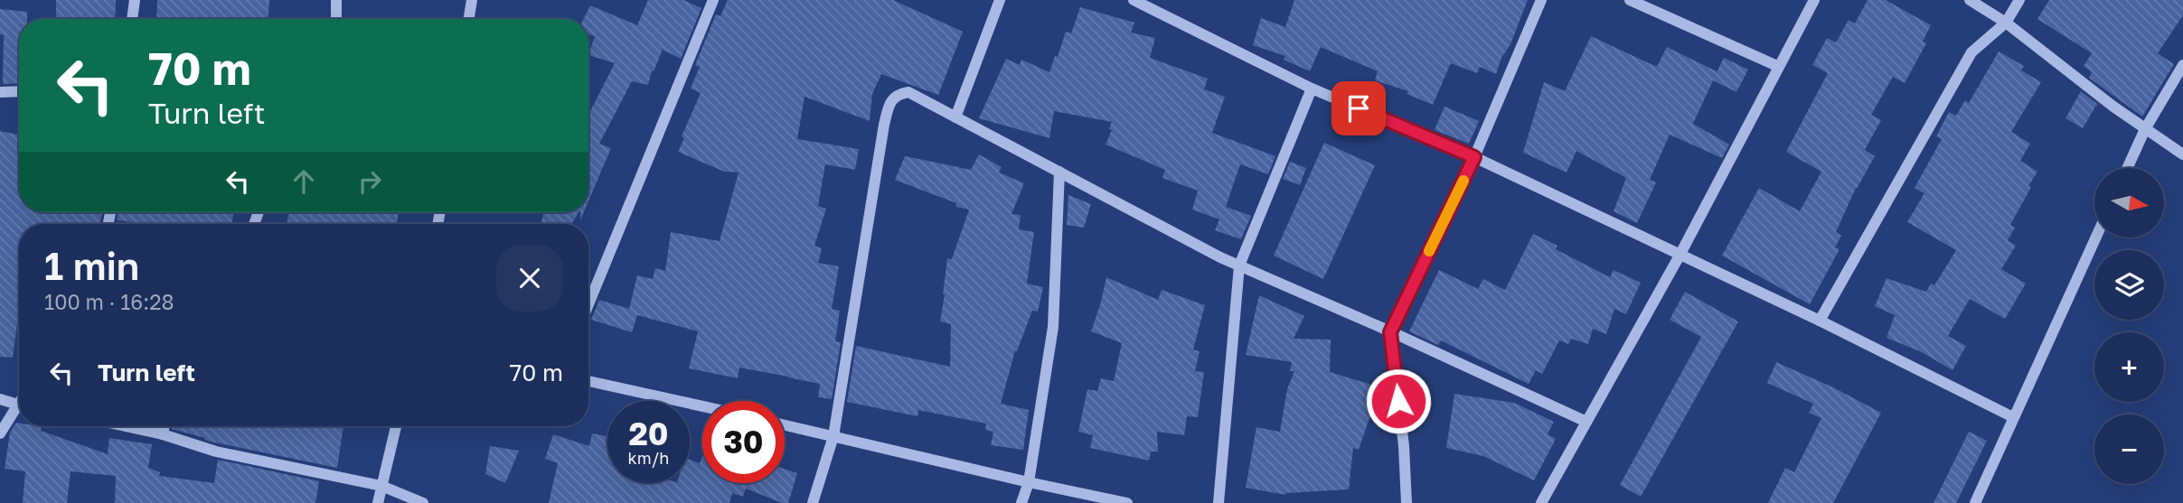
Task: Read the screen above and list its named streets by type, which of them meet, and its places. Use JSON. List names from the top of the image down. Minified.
{"north":"right","page":{"turn":["70 m","Turn left"],"map_buttons":["+","−"],"heading":["1 min","100 m · 16:28"],"list":[{"name":"Turn left","value":"70 m"}],"speed":"20 km/h","limit":"30"}}
